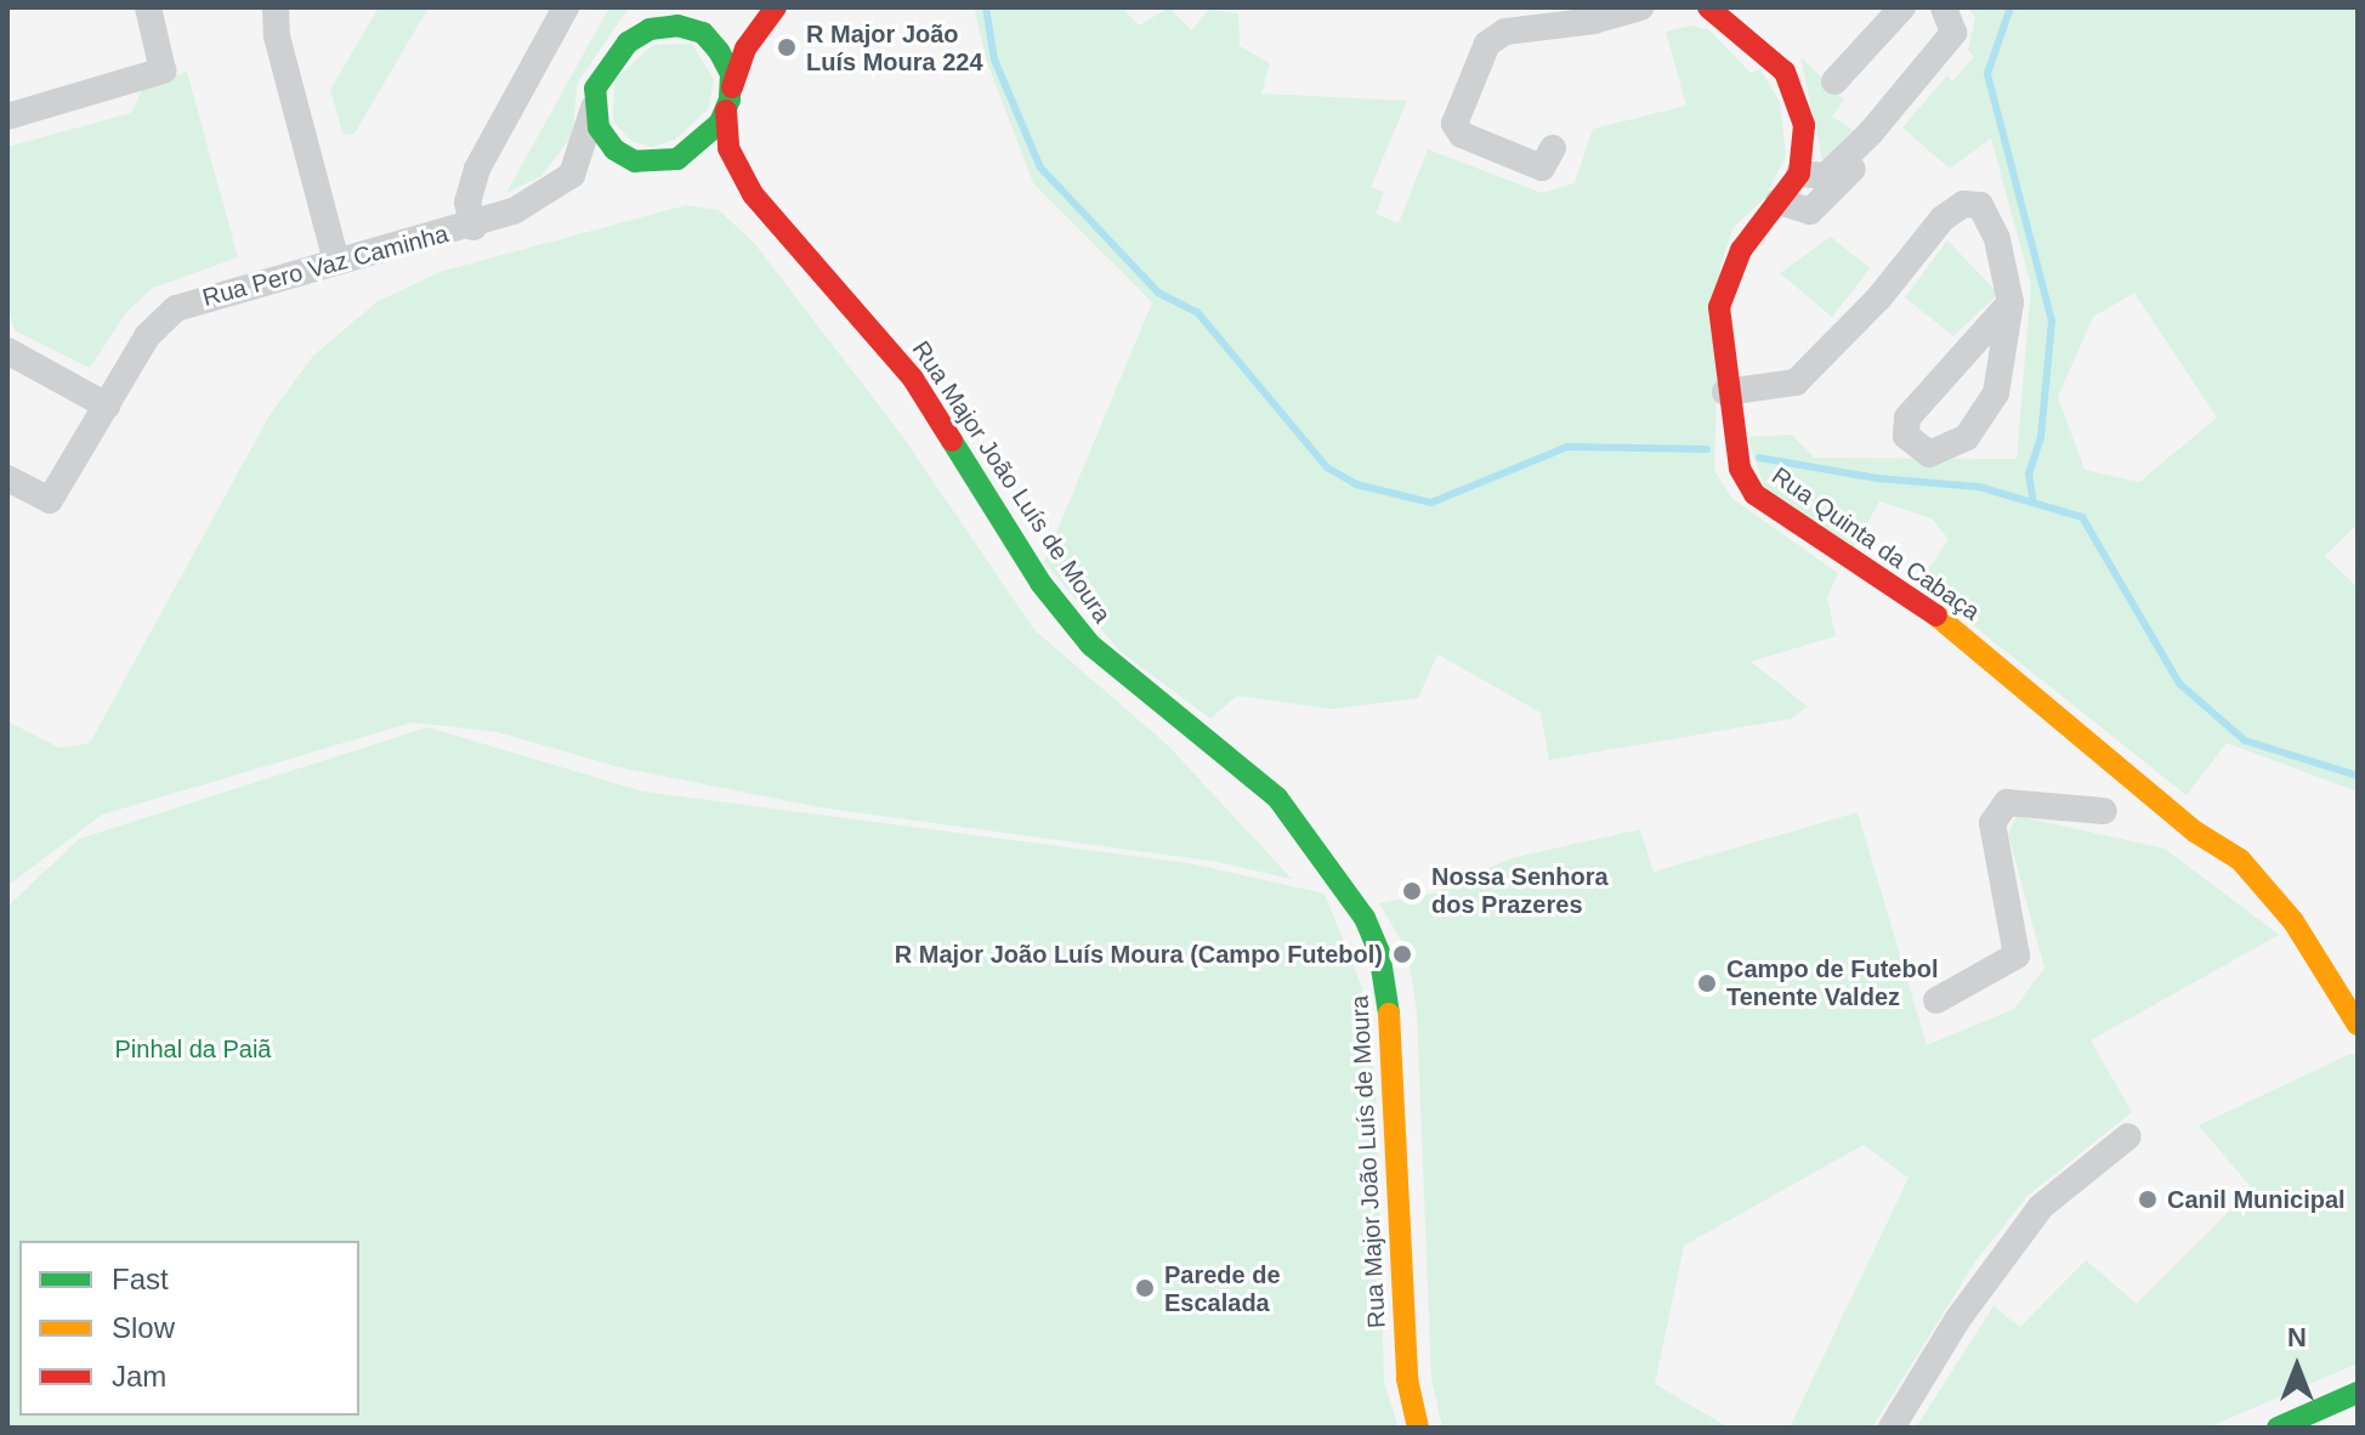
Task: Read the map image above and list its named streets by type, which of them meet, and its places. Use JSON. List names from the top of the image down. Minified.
{"streets":{"street":["Rua Pero Vaz Caminha","Rua Major João Luís de Moura","Rua Quinta da Cabaça"]},"parks":["Pinhal da Paiã"],"places":["R Major João Luís Moura 224","Nossa Senhora dos Prazeres","R Major João Luís Moura (Campo Futebol)","Campo de Futebol Tenente Valdez","Canil Municipal","Parede de Escalada"],"legend":["Fast","Slow","Jam"],"north":"top"}
